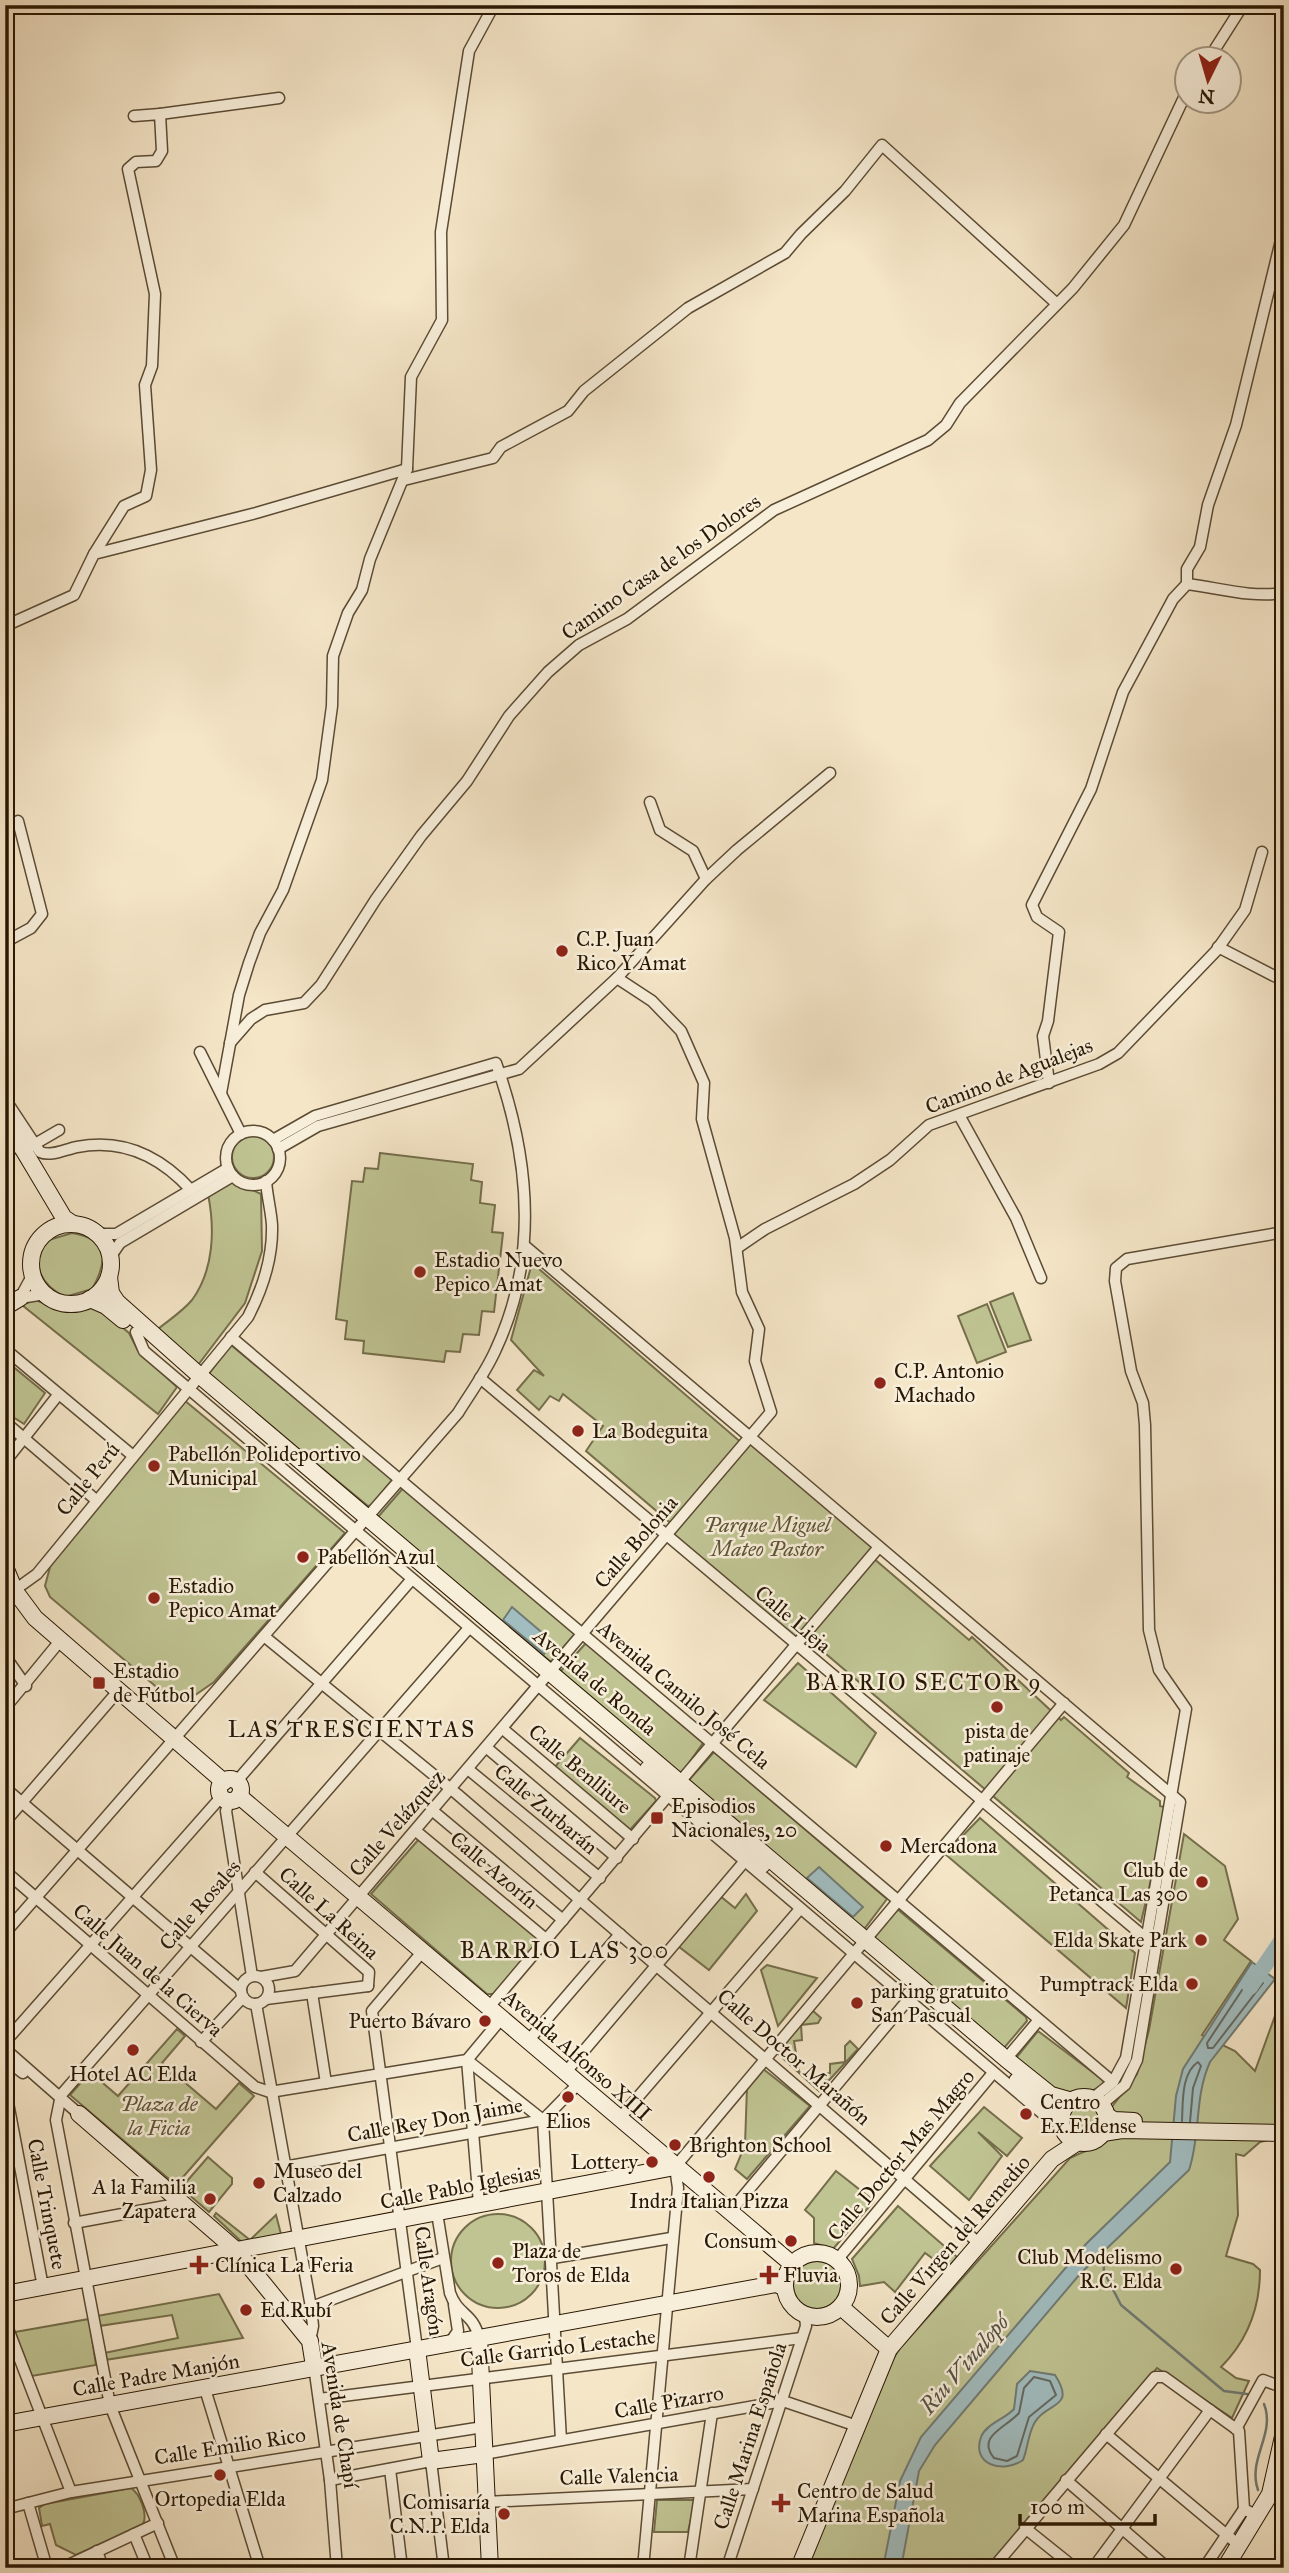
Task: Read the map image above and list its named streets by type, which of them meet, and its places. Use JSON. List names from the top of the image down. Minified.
{"streets":{"street":["Camino Casa de los Dolores","Camino de Agualejas","Calle Perú","Calle Bolonia","Calle Lieja","Avenida de Ronda","Avenida Camilo José Cela","Calle Benlliure","Calle Zurbarán","Calle Velázquez","Calle Azorín","Calle Rosales","Calle La Reina","Calle Juan de la Cierva","Avenida Alfonso XIII","Calle Doctor Marañón","Calle Rey Don Jaime","Calle Doctor Mas Magro","Calle Pablo Iglesias","Calle Trinquete","Calle Virgen del Remedio","Calle Aragón","Calle Garrido Lestache","Calle Padre Manjón","Calle Pizarro","Avenida de Chapí","Calle Marina Española","Calle Emilio Rico","Calle Valencia"]},"crossings":[["Camino de Agualejas","Calle Bolonia"],["Calle Perú","Avenida de Ronda"],["Calle Perú","Avenida Camilo José Cela"],["Calle Perú","Avenida Alfonso XIII"],["Calle Bolonia","Calle Lieja"],["Calle Bolonia","Avenida de Ronda"],["Calle Bolonia","Avenida Camilo José Cela"],["Calle Bolonia","Calle Velázquez"],["Avenida de Ronda","Calle Velázquez"],["Avenida de Ronda","Calle Rosales"],["Avenida de Ronda","Calle Rey Don Jaime"],["Avenida de Ronda","Calle Doctor Mas Magro"],["Avenida de Ronda","Calle Virgen del Remedio"],["Calle Benlliure","Calle Velázquez"],["Calle Zurbarán","Calle Velázquez"],["Calle Velázquez","Calle Azorín"],["Calle Velázquez","Calle La Reina"],["Calle Velázquez","Avenida Alfonso XIII"],["Calle Velázquez","Calle Doctor Marañón"],["Calle Rosales","Calle La Reina"],["Calle Rosales","Calle Juan de la Cierva"],["Calle Rosales","Avenida Alfonso XIII"],["Calle Rosales","Calle Doctor Marañón"],["Calle Rosales","Avenida de Chapí"],["Avenida Alfonso XIII","Calle Rey Don Jaime"],["Avenida Alfonso XIII","Calle Doctor Mas Magro"],["Avenida Alfonso XIII","Calle Pablo Iglesias"],["Avenida Alfonso XIII","Calle Padre Manjón"],["Avenida Alfonso XIII","Calle Marina Española"],["Calle Doctor Marañón","Calle Rey Don Jaime"],["Calle Doctor Marañón","Calle Doctor Mas Magro"],["Calle Doctor Marañón","Calle Virgen del Remedio"],["Calle Rey Don Jaime","Calle Aragón"],["Calle Doctor Mas Magro","Calle Padre Manjón"],["Calle Doctor Mas Magro","Calle Marina Española"],["Calle Pablo Iglesias","Calle Trinquete"],["Calle Pablo Iglesias","Calle Aragón"],["Calle Pablo Iglesias","Avenida de Chapí"],["Calle Virgen del Remedio","Calle Pizarro"],["Calle Aragón","Calle Garrido Lestache"],["Calle Aragón","Calle Padre Manjón"],["Calle Aragón","Calle Emilio Rico"],["Calle Garrido Lestache","Avenida de Chapí"],["Calle Garrido Lestache","Calle Marina Española"],["Calle Padre Manjón","Avenida de Chapí"],["Calle Padre Manjón","Calle Marina Española"],["Calle Pizarro","Calle Marina Española"],["Avenida de Chapí","Calle Emilio Rico"],["Calle Marina Española","Calle Valencia"]],"districts":["BARRIO SECTOR 9","LAS TRESCIENTAS","BARRIO LAS 300"],"water":["Riu Vinalopó"],"parks":["Parque Miguel Mateo Pastor","Plaza de la Ficia"],"places":{"other":["C.P. Juan Rico Y Amat","Estadio Nuevo Pepico Amat","C.P. Antonio Machado","La Bodeguita","Pabellón Polideportivo Municipal","Pabellón Azul","Estadio Pepico Amat","pista de patinaje","Mercadona","Club de Petanca Las 300","Elda Skate Park","Pumptrack Elda","parking gratuito San Pascual","Puerto Bávaro","Hotel AC Elda","Elios","Centro Ex.Eldense","Brighton School","Lottery","Indra Italian Pizza","Museo del Calzado","A la Familia Zapatera","Consum","Plaza de Toros de Elda","Club Modelismo R.C. Elda","Ed.Rubí","Ortopedia Elda","Comisaría C.N.P. Elda"],"transit":["Estadio de Fútbol","Episodios Nacionales, 20"],"health":["Clínica La Feria","Fluvia","Centro de Salud Marina Española"]},"scale_bar":"100 m","north":"bottom"}
